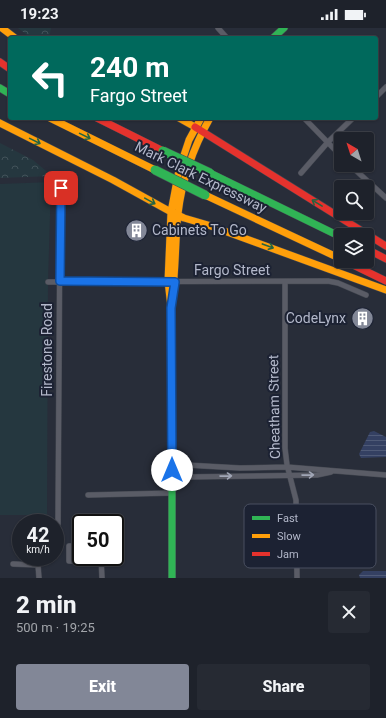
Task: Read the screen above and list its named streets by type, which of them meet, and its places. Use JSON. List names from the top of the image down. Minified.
{"streets":{"main road":["Mark Clark Expressway"],"street":["Fargo Street","Firestone Road","Cheatham Street"]},"crossings":[["Fargo Street","Firestone Road"],["Fargo Street","Cheatham Street"]],"places":{"building":["Cabinets To Go","CodeLynx"]},"legend":["Fast","Slow","Jam"],"north":"top left","page":{"status":"19:23","turn":["240 m","Fargo Street"],"speed":"42 km/h","limit":"50","heading":["2 min","500 m · 19:25"],"buttons":["Exit","Share"]}}
